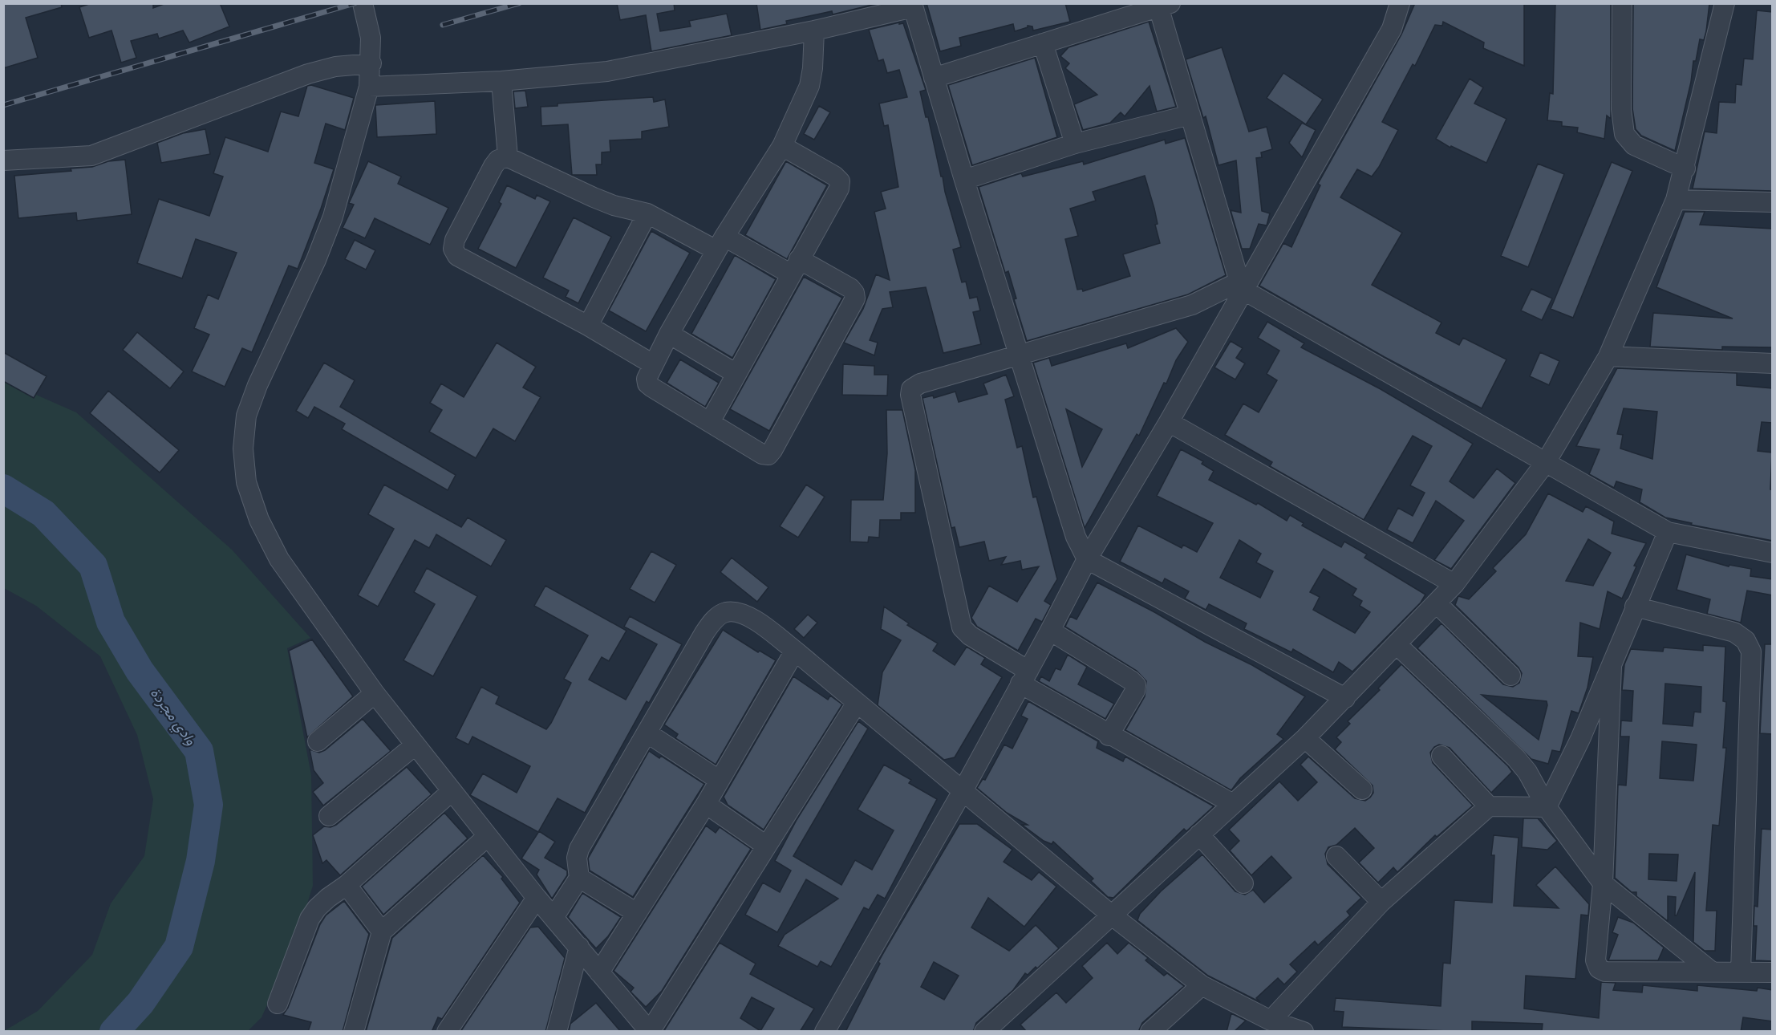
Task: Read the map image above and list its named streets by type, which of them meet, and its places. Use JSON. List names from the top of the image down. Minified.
{"water":["وادي مجردة"]}
